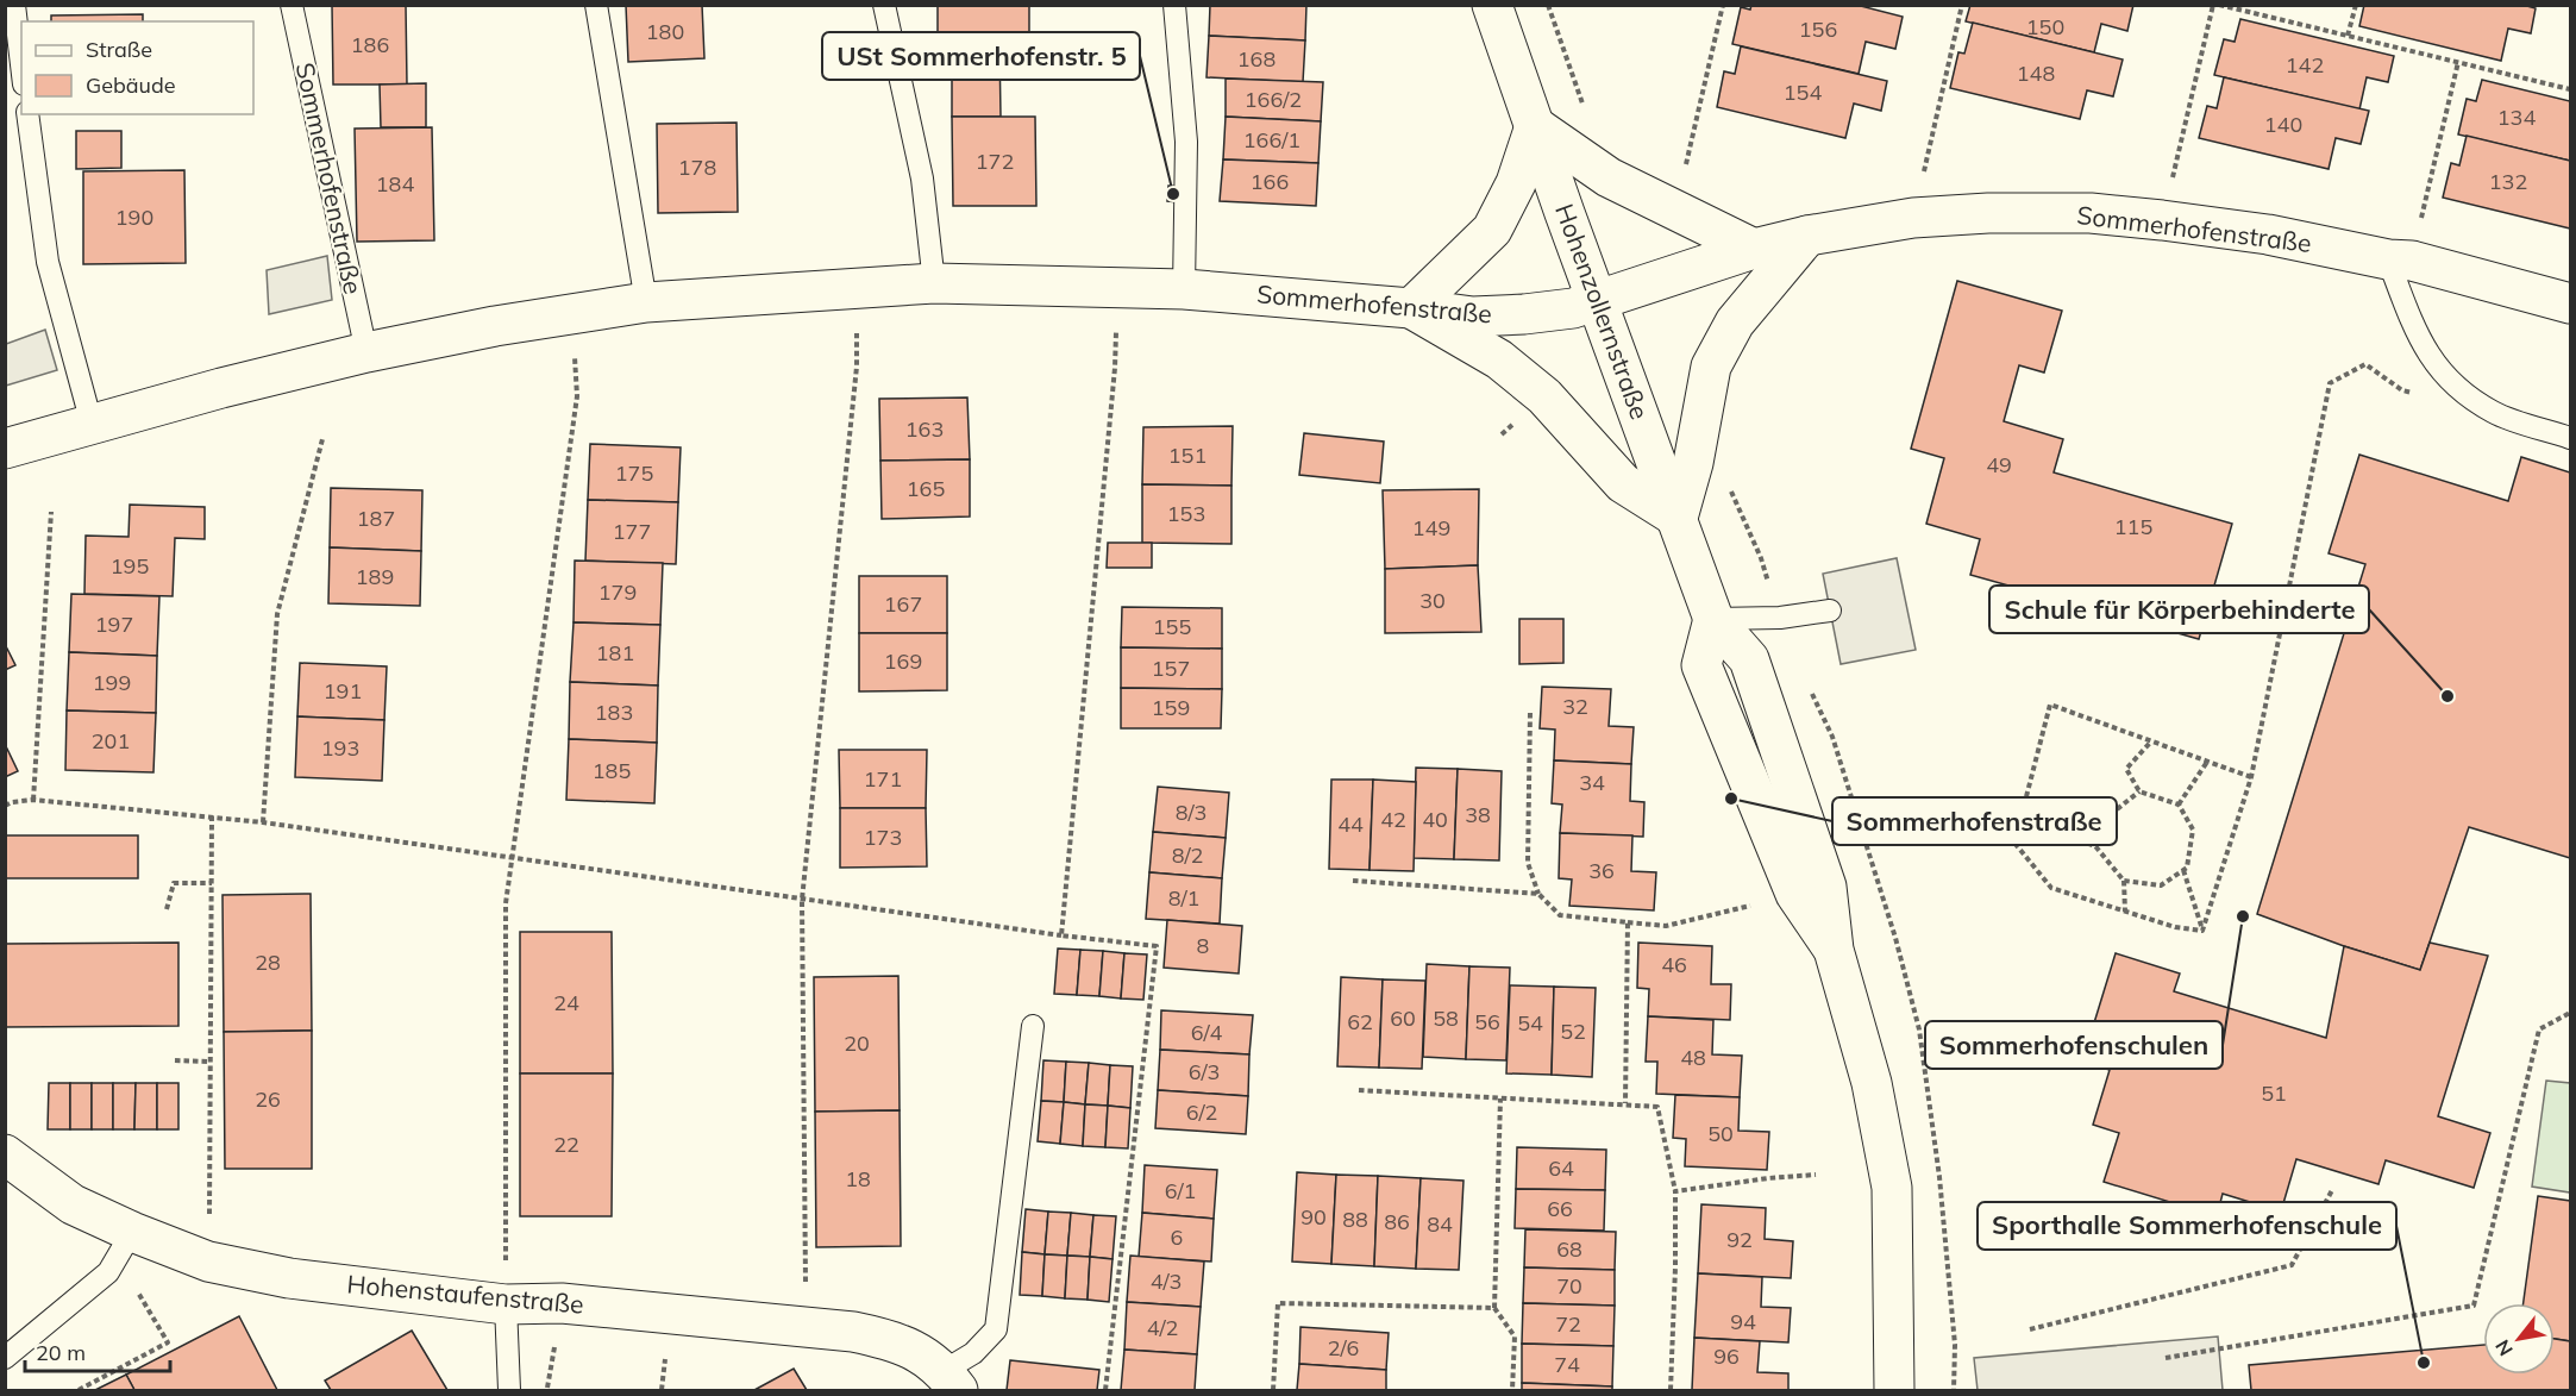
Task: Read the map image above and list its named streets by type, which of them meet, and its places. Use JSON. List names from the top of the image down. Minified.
{"streets":{"street":["Sommerhofenstraße","Hohenzollernstraße","Hohenstaufenstraße"]},"crossings":[["Sommerhofenstraße","Hohenzollernstraße"]],"places":["USt Sommerhofenstr. 5","Schule für Körperbehinderte","Sommerhofenstraße","Sommerhofenschulen","Sporthalle Sommerhofenschule"],"house_numbers":["150","156","180","186","168","142","148","154","166/2","134","140","166/1","172","178","166","132","184","190","163","151","49","175","165","153","187","115","149","177","195","189","179","30","167","197","155","181","169","157","199","191","32","159","183","201","193","185","171","34","8/3","38","42","40","44","173","8/2","36","8/1","8","28","46","24","60","58","62","56","54","52","6/4","20","48","6/3","51","26","6/2","50","22","64","18","6/1","66","90","88","86","84","6","92","68","4/3","70","94","72","4/2","2/6","96","74"],"legend":["Straße","Gebäude"],"scale_bar":"20 m","north":"bottom left"}
